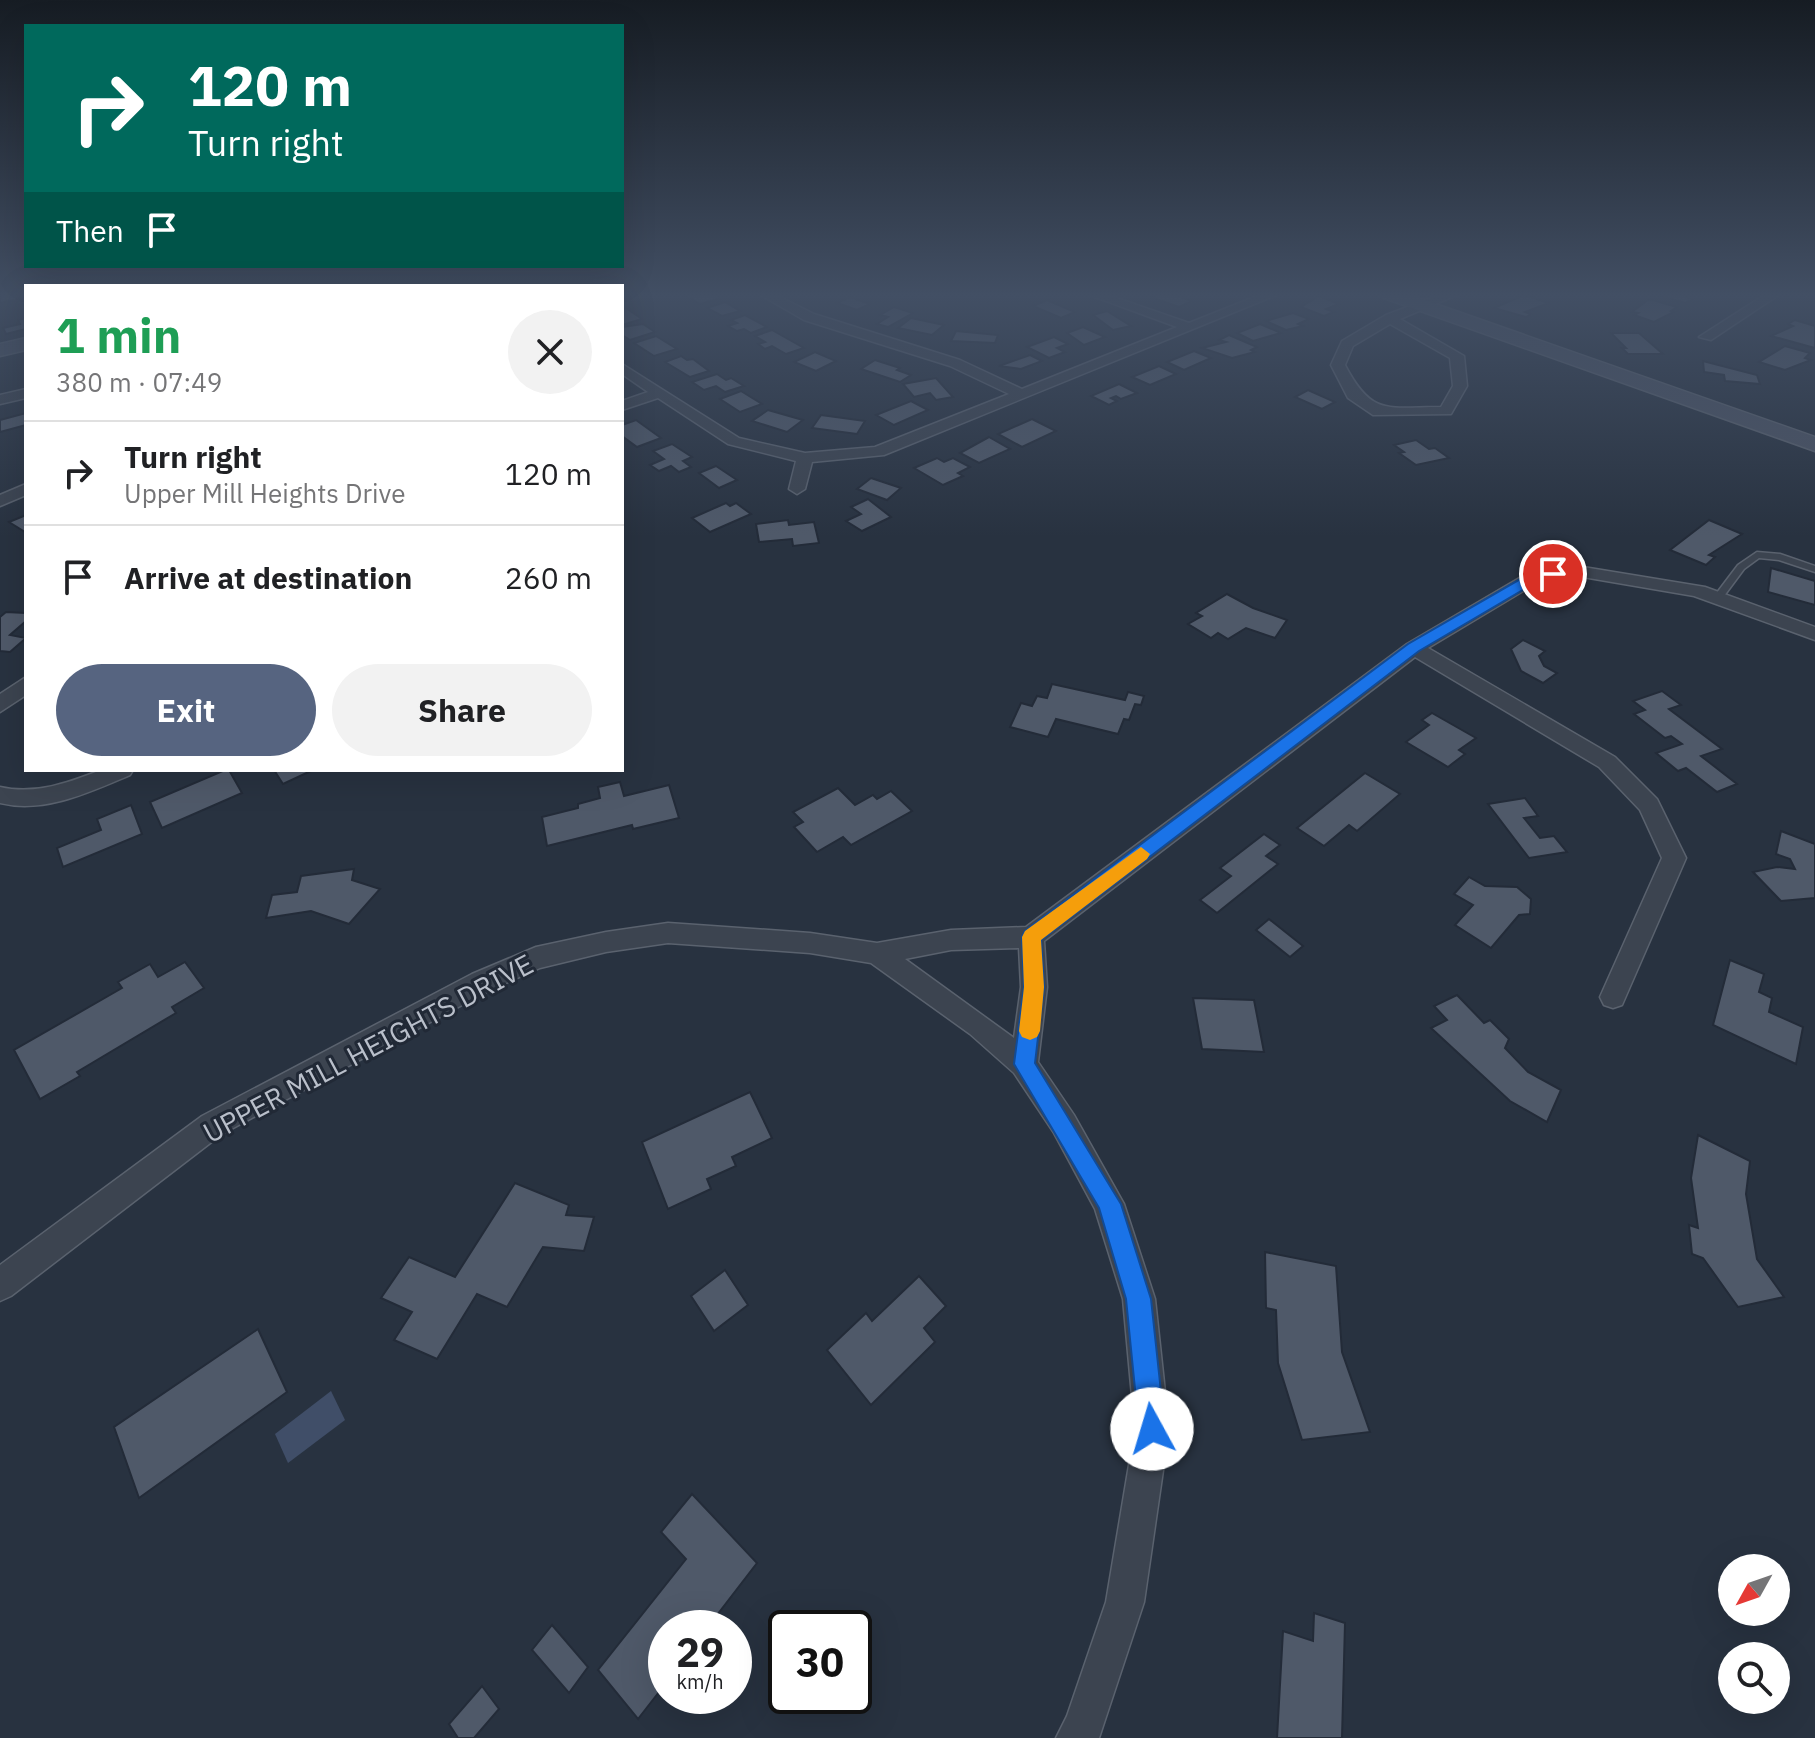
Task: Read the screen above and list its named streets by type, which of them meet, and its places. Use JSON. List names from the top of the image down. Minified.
{"streets":{"street":["UPPER MILL HEIGHTS DRIVE"]},"north":"bottom left","page":{"turn":["120 m","Turn right"],"then":"Then","heading":["1 min","380 m · 07:49"],"list":[{"name":"Turn right","note":"Upper Mill Heights Drive","value":"120 m"},{"name":"Arrive at destination","value":"260 m"}],"buttons":["Exit","Share"],"speed":"29 km/h","limit":"30"}}
